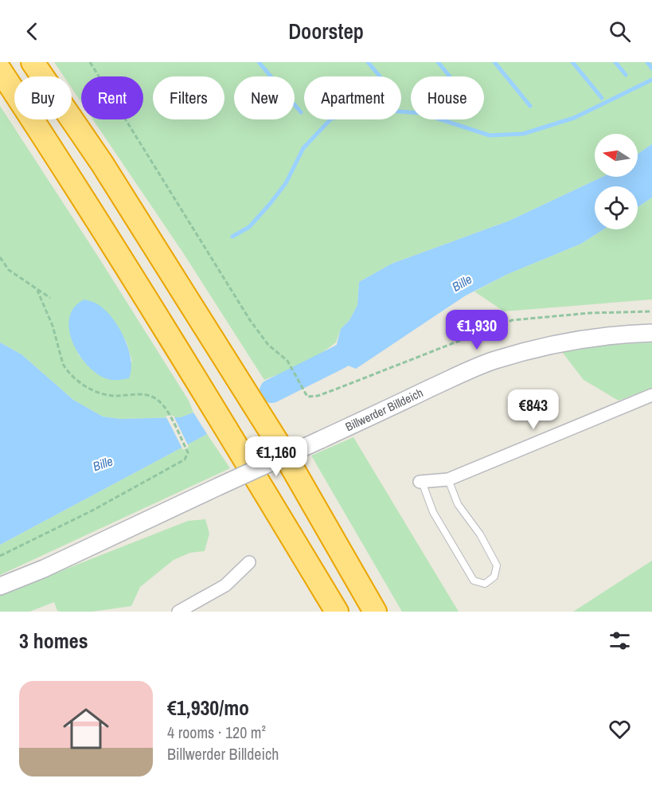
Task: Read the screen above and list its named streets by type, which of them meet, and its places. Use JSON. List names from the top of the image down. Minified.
{"streets":{"street":["Billwerder Billdeich"]},"water":["Bille"],"north":"left","page":{"header":"Doorstep","chip":["Buy","Rent","Filters","New","Apartment","House"],"price":["€1,930","€843","€1,160"],"heading":"3 homes","list":[{"name":"€1,930/mo","note":"4 rooms · 120 m² · Billwerder Billdeich"}]}}
